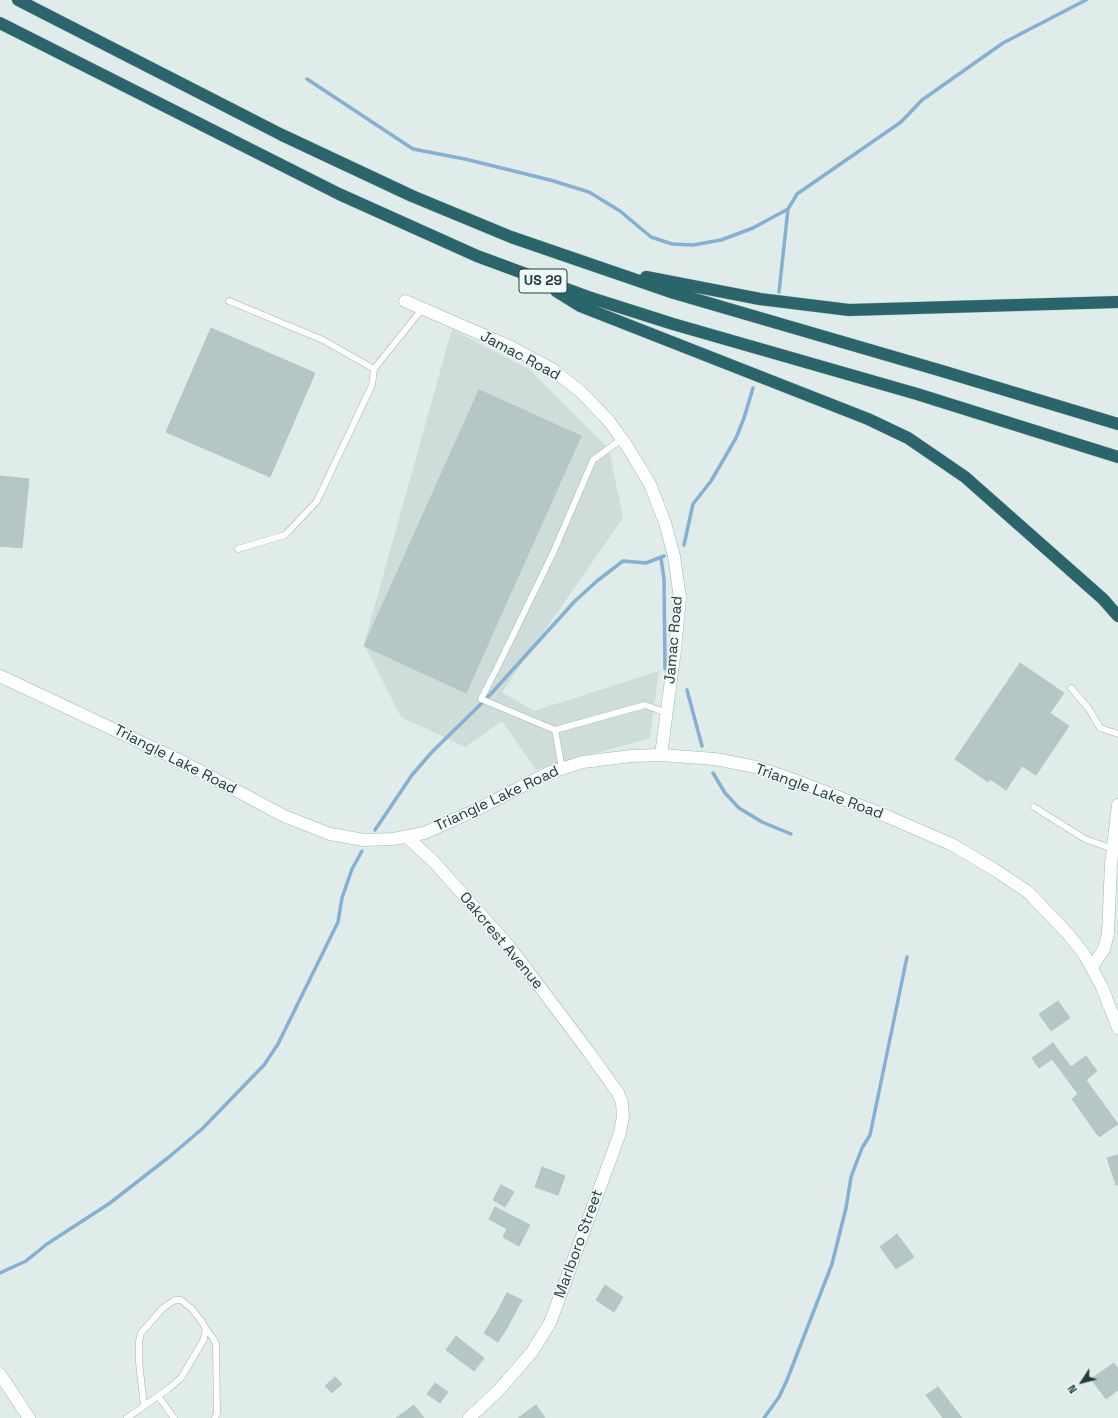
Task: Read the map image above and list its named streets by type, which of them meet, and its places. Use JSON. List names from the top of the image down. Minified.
{"streets":{"highway":["US 29"],"street":["Jamac Road","Triangle Lake Road","Oakcrest Avenue","Marlboro Street"]},"crossings":[["Jamac Road","Triangle Lake Road"],["Triangle Lake Road","Oakcrest Avenue"],["Oakcrest Avenue","Marlboro Street"]],"north":"bottom left"}
